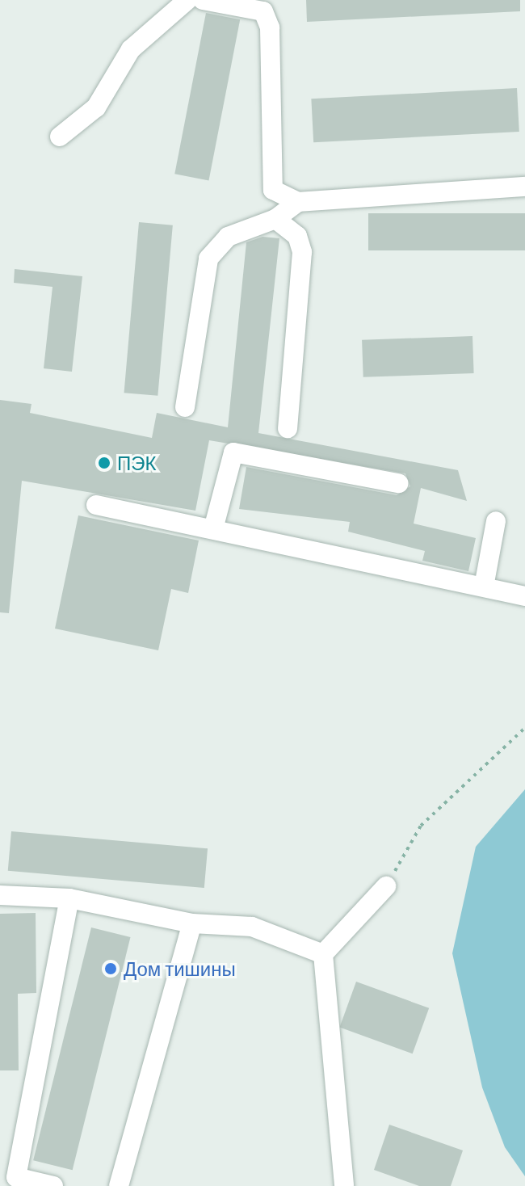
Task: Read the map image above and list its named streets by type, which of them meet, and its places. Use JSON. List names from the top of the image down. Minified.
{"places":["ПЭК","Дом тишины"]}
